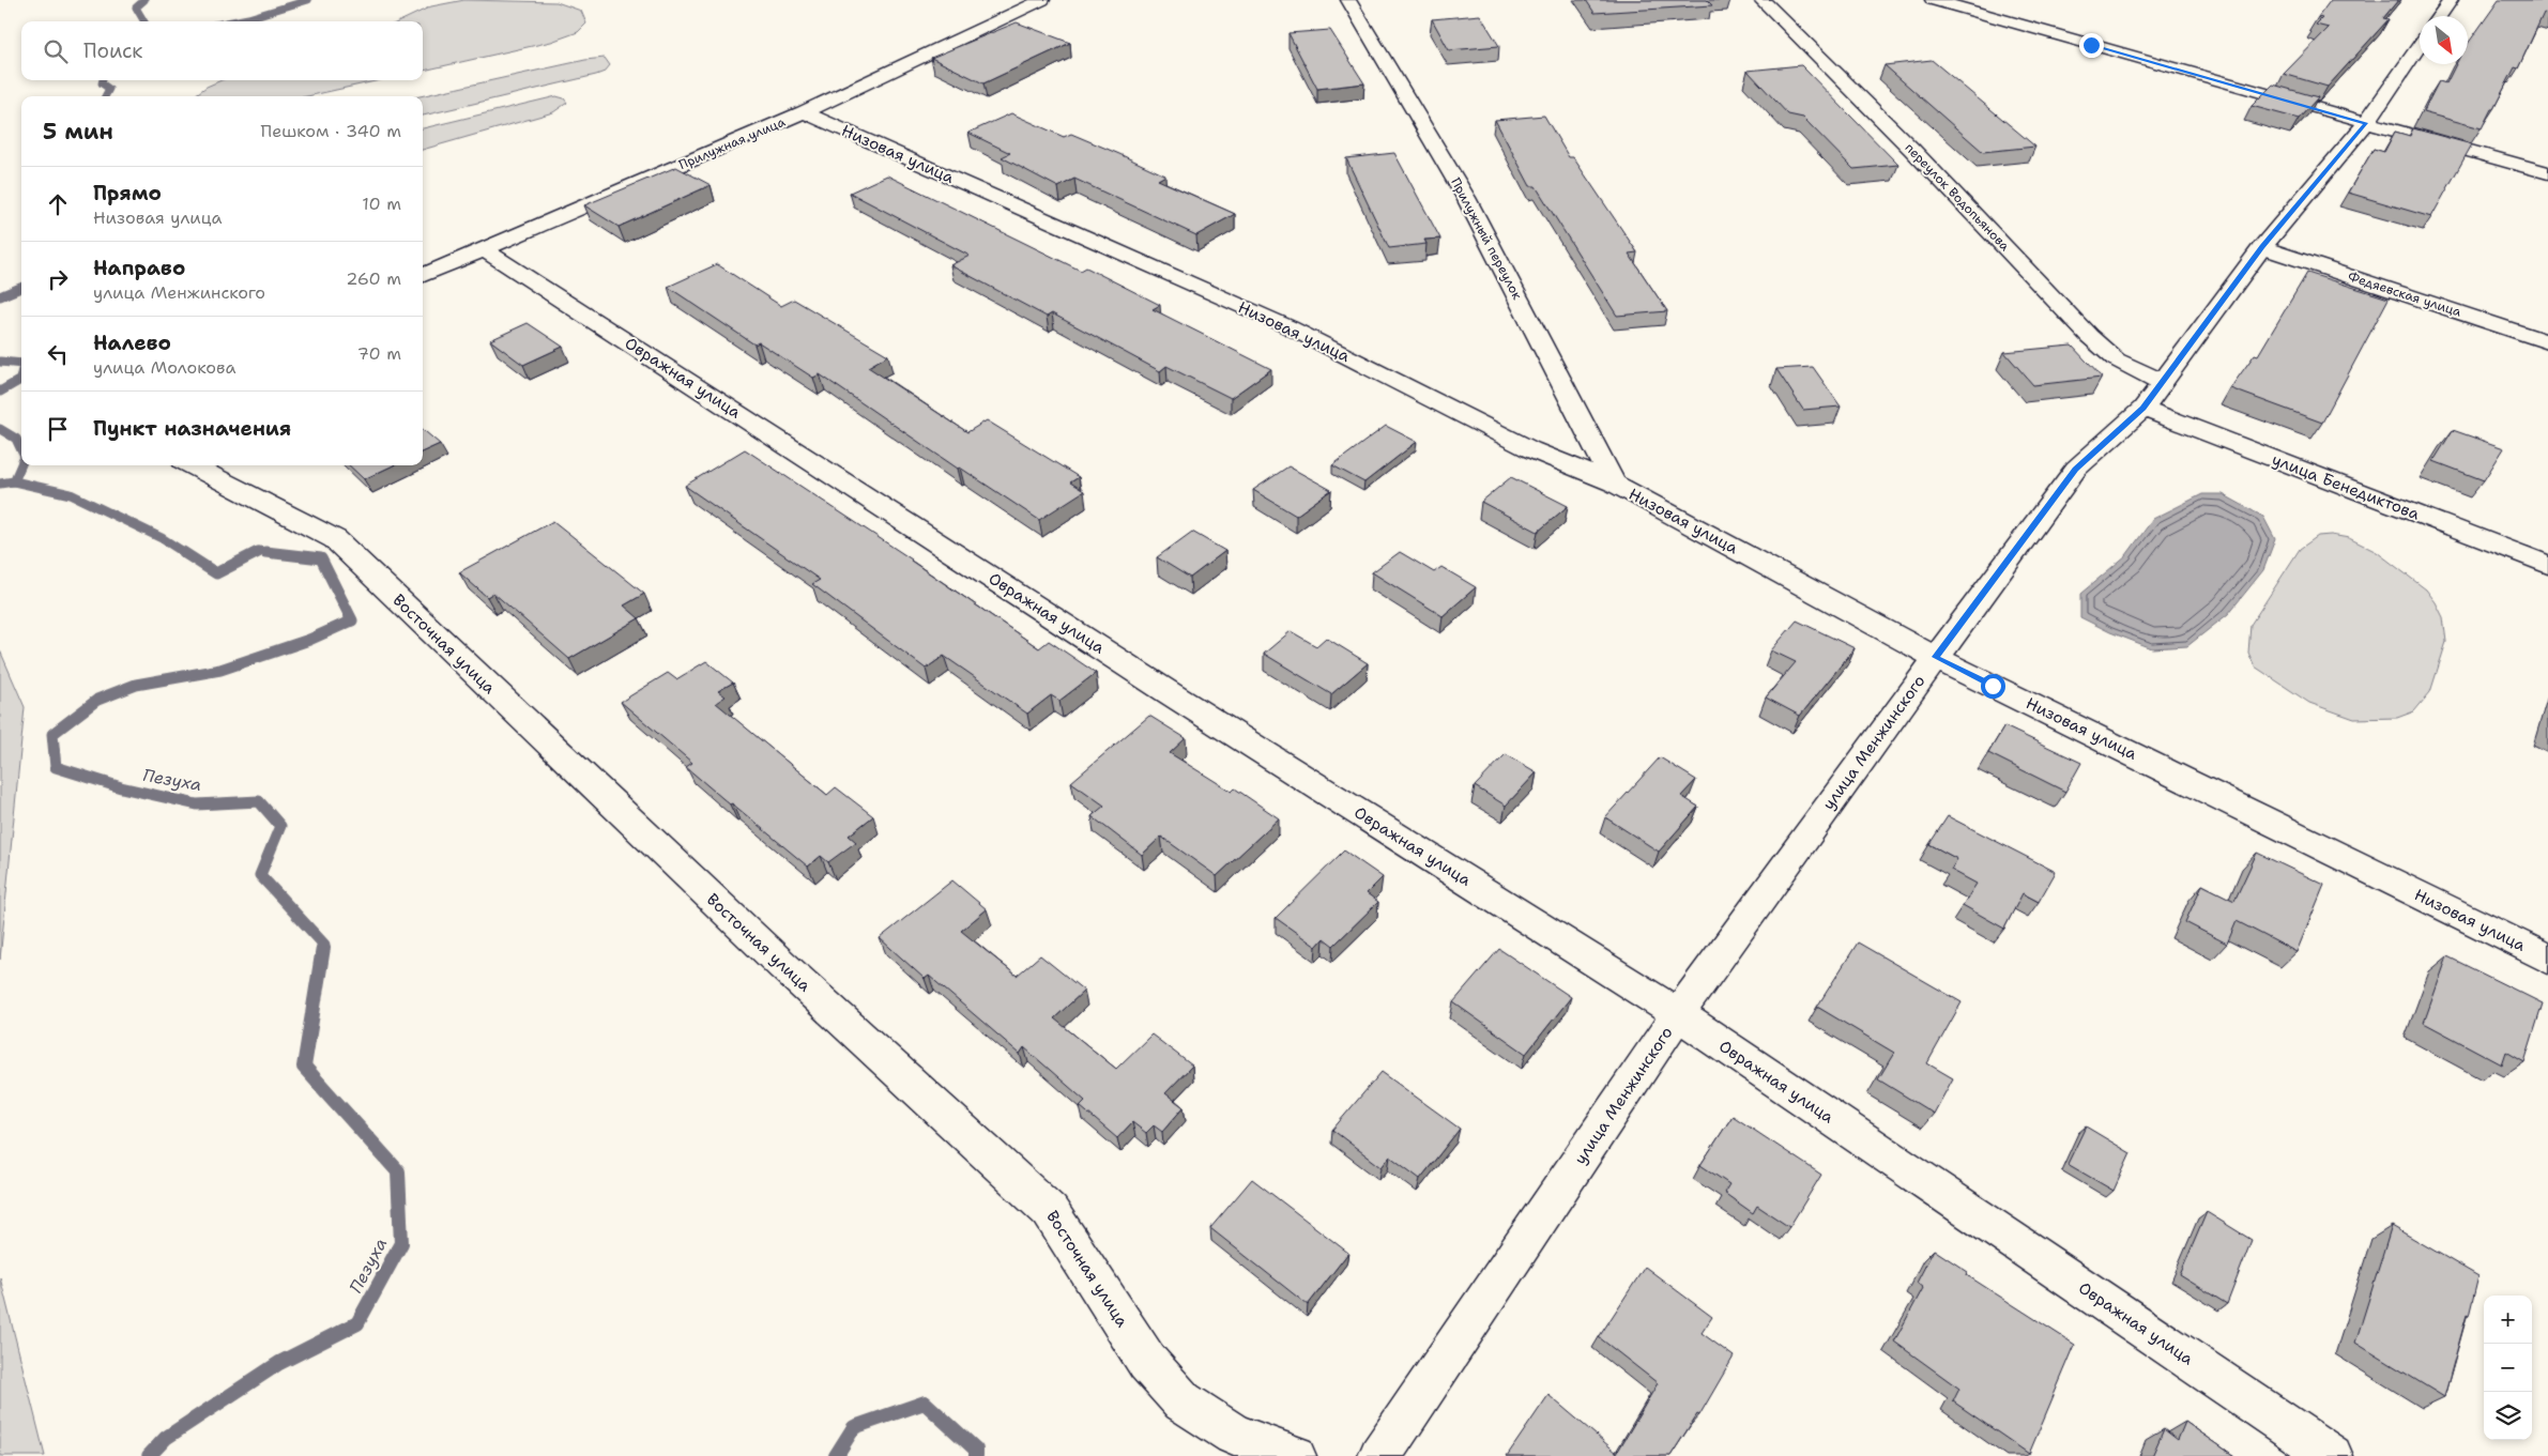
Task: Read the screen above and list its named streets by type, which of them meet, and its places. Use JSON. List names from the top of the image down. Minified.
{"streets":{"street":["Прилужная улица","Низовая улица","переулок Водопьянова","Прилужный переулок","Федяевская улица","Овражная улица","улица Бенедиктова","Восточная улица","улица Менжинского"]},"crossings":[["Прилужная улица","Низовая улица"],["Прилужная улица","Овражная улица"],["Низовая улица","Прилужный переулок"],["Низовая улица","улица Менжинского"],["переулок Водопьянова","улица Менжинского"],["Федяевская улица","улица Менжинского"],["Овражная улица","улица Менжинского"],["улица Бенедиктова","улица Менжинского"]],"water":["Пезуха"],"north":"bottom right","page":{"search":"Поиск","heading":["5 мин","Пешком · 340 m"],"list":[["Прямо","Низовая улица","10 m"],["Направо","улица Менжинского","260 m"],["Налево","улица Молокова","70 m"],"Пункт назначения"],"map_buttons":["+","−"]}}
